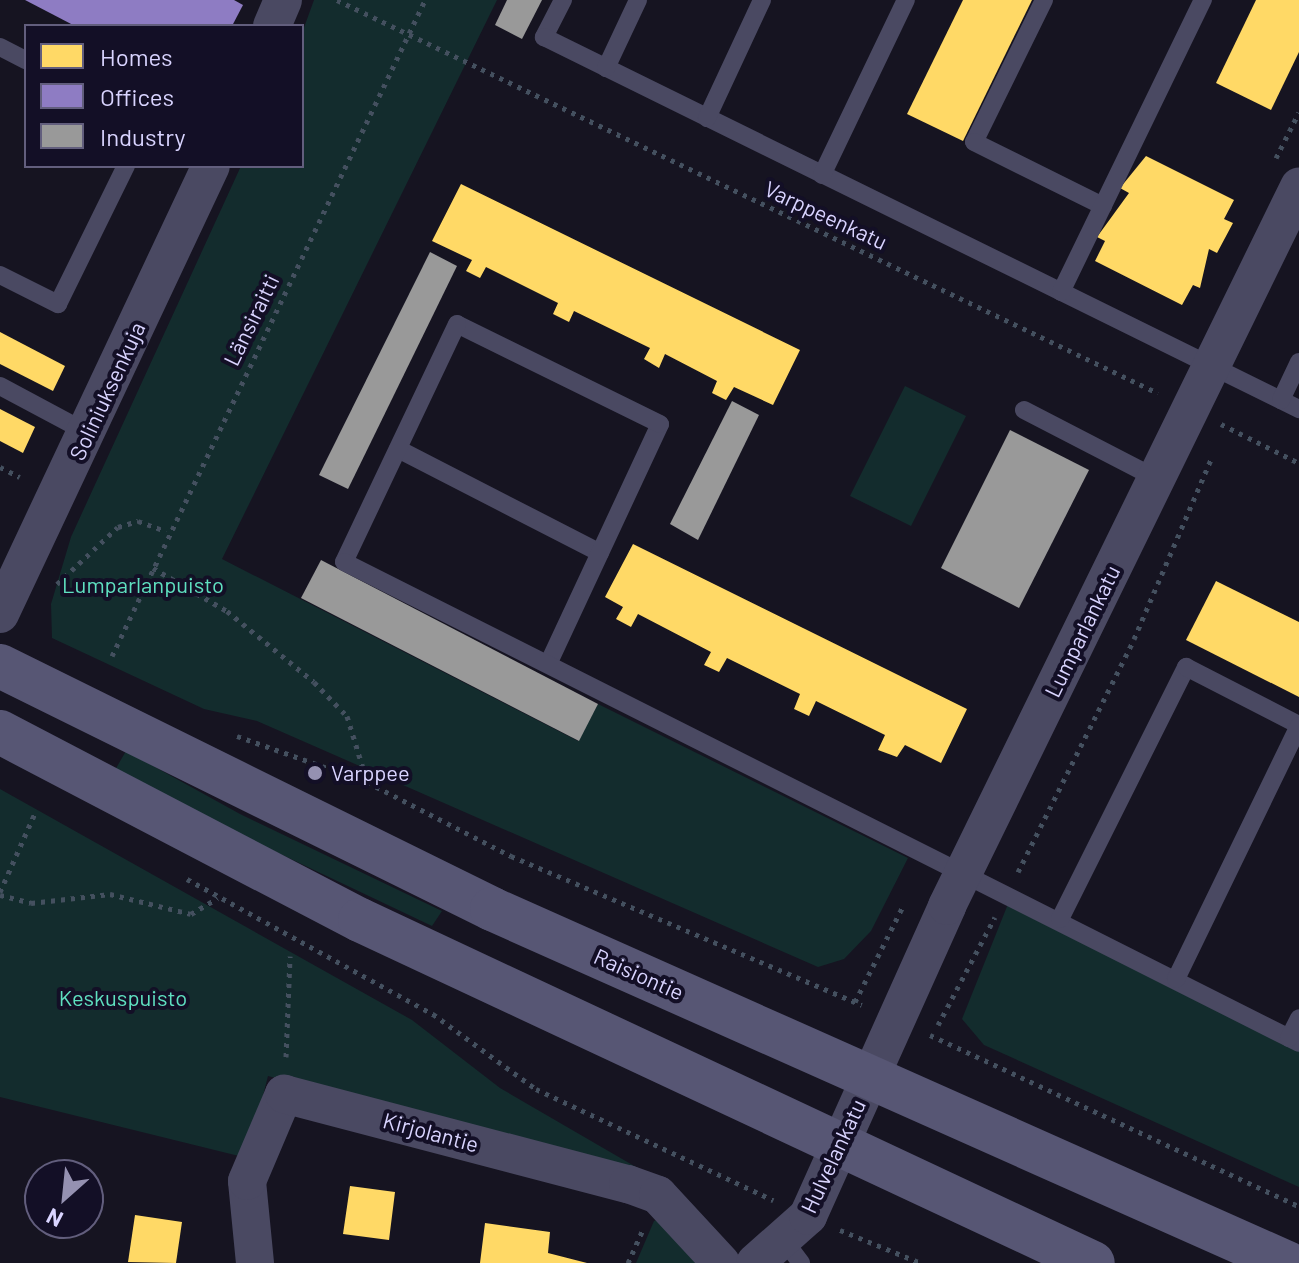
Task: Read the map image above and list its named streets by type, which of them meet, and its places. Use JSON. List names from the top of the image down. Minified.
{"streets":{"main road":["Raisiontie"],"street":["Soliniuksenkuja","Lumparlankatu","Kirjolantie","Hulvelankatu"],"path":["Varppeenkatu","Länsiraitti"]},"crossings":[["Varppeenkatu","Länsiraitti"],["Varppeenkatu","Lumparlankatu"],["Lumparlankatu","Raisiontie"],["Lumparlankatu","Hulvelankatu"],["Raisiontie","Hulvelankatu"]],"parks":["Lumparlanpuisto","Keskuspuisto"],"places":["Varppee"],"legend":["Homes","Offices","Industry"],"north":"bottom left"}
